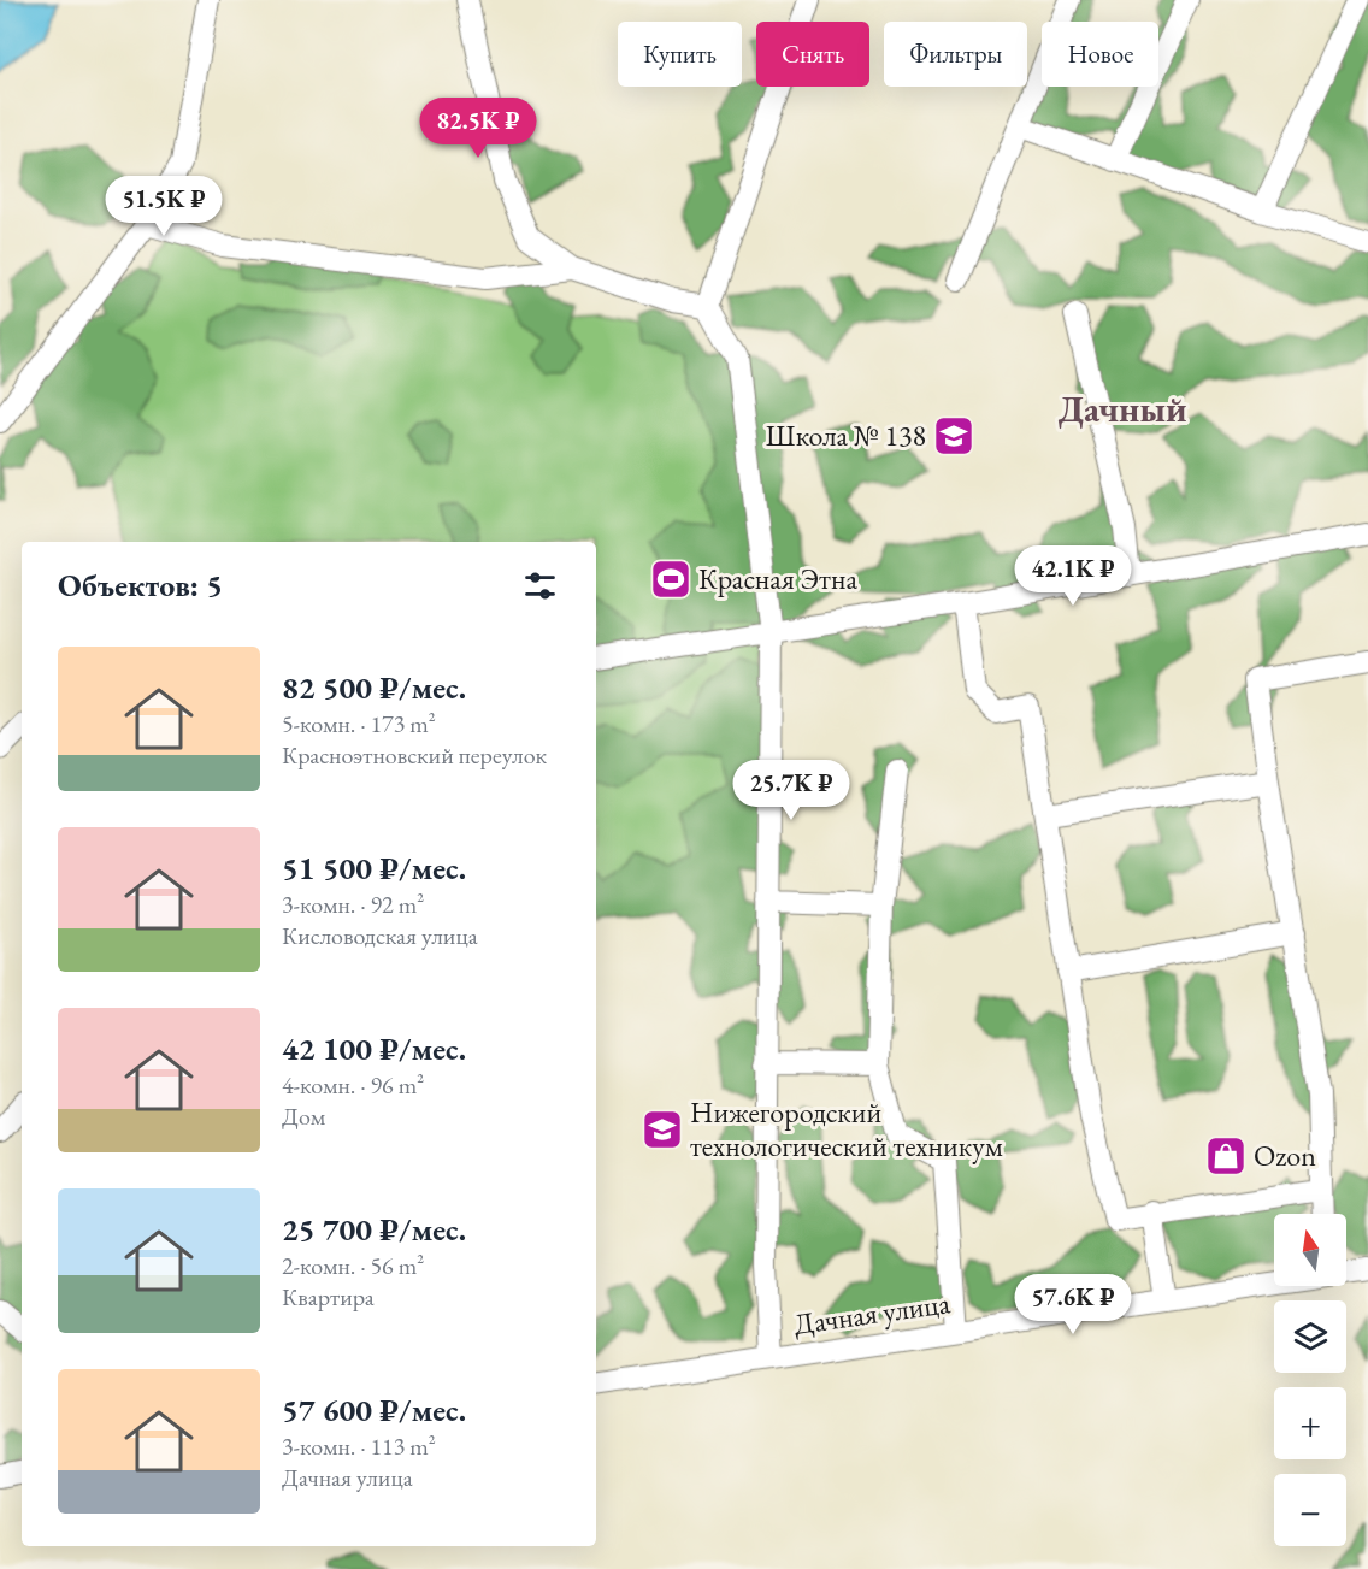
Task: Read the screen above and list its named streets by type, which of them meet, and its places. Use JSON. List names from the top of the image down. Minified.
{"streets":{"street":["Дачная улица"]},"districts":["Дачный"],"places":{"school or university":["Школа № 138","Нижегородский технологический техникум"],"sports":["Красная Этна"],"shop":["Ozon"]},"north":"top","page":{"chip":["Купить","Снять","Фильтры","Новое"],"price":["82.5K ₽","51.5K ₽","42.1K ₽","25.7K ₽","57.6K ₽"],"heading":"Объектов: 5","list":[{"name":"82 500 ₽/мес.","note":"5-комн. · 173 m² · Красноэтновский переулок"},{"name":"51 500 ₽/мес.","note":"3-комн. · 92 m² · Кисловодская улица"},{"name":"42 100 ₽/мес.","note":"4-комн. · 96 m² · Дом"},{"name":"25 700 ₽/мес.","note":"2-комн. · 56 m² · Квартира"},{"name":"57 600 ₽/мес.","note":"3-комн. · 113 m² · Дачная улица"}],"map_buttons":["+","−"]}}
